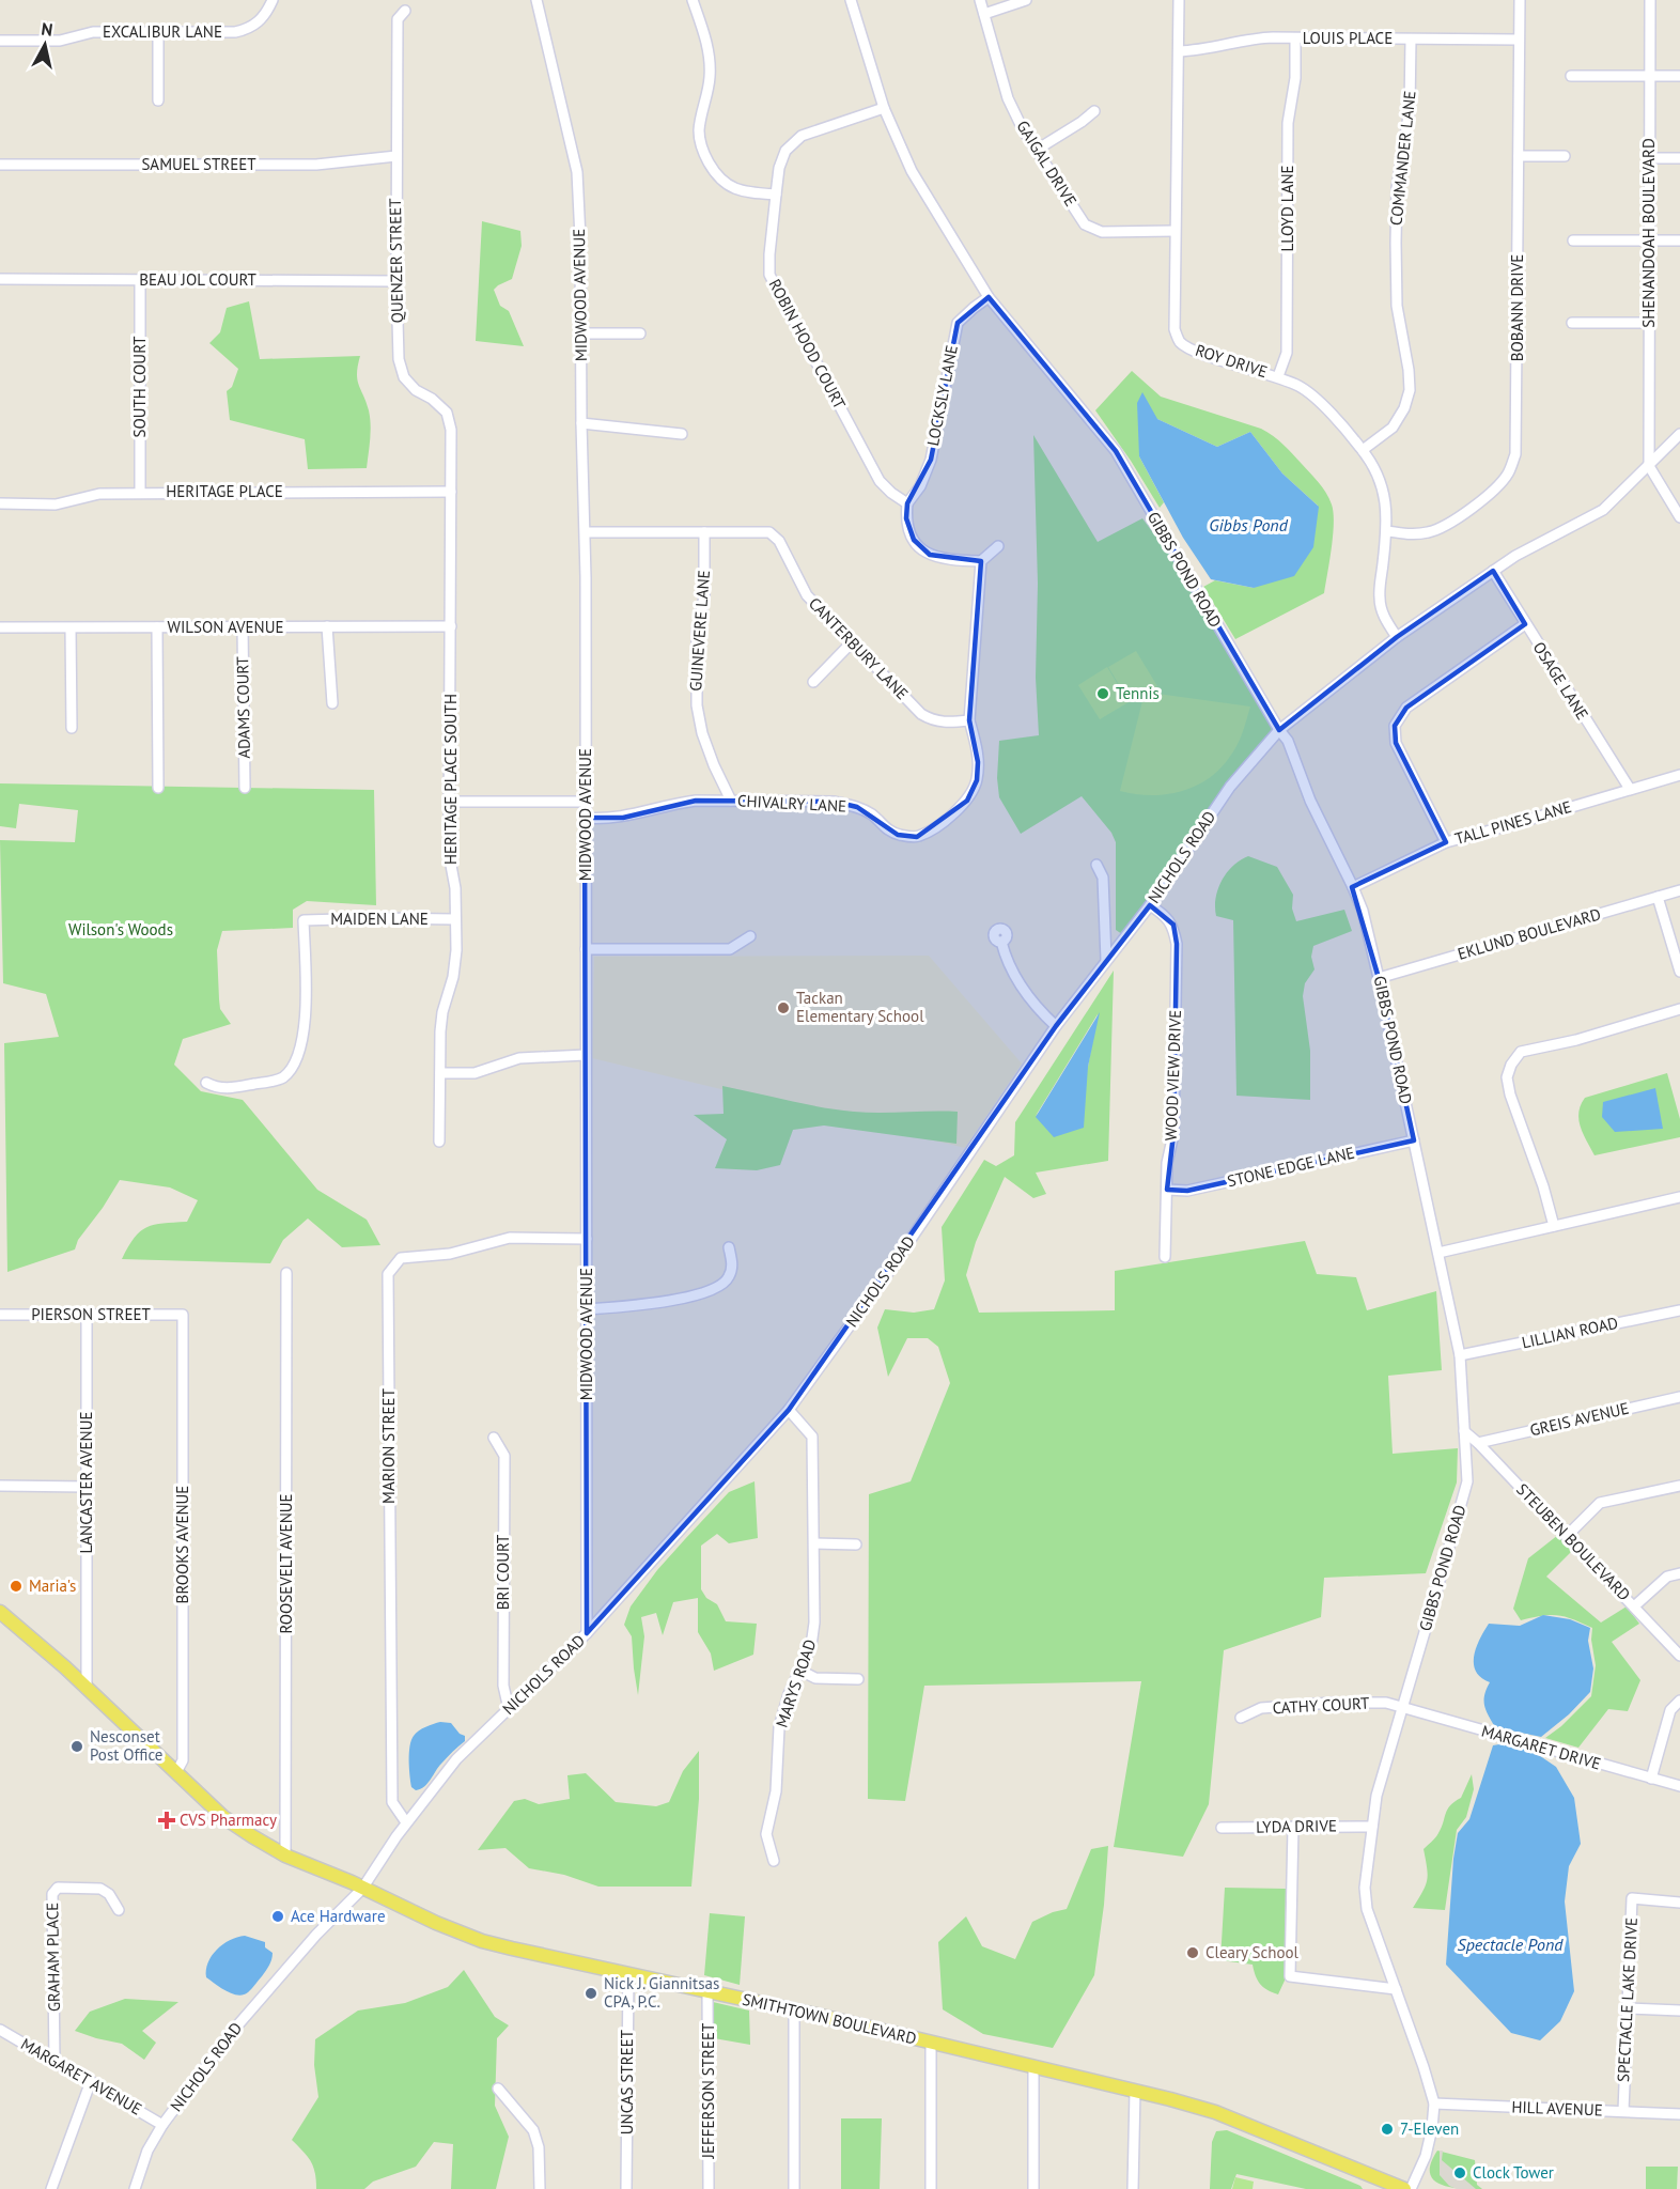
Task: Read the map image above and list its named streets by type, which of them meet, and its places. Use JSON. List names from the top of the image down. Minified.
{"streets":{"main road":["SMITHTOWN BOULEVARD"],"street":["EXCALIBUR LANE","LOUIS PLACE","COMMANDER LANE","GAIGAL DRIVE","SAMUEL STREET","LLOYD LANE","SHENANDOAH BOULEVARD","QUENZER STREET","BEAU JOL COURT","MIDWOOD AVENUE","BOBANN DRIVE","ROBIN HOOD COURT","ROY DRIVE","SOUTH COURT","LOCKSLY LANE","HERITAGE PLACE","GIBBS POND ROAD","WILSON AVENUE","GUINEVERE LANE","CANTERBURY LANE","OSAGE LANE","ADAMS COURT","HERITAGE PLACE SOUTH","CHIVALRY LANE","TALL PINES LANE","NICHOLS ROAD","MAIDEN LANE","EKLUND BOULEVARD","WOOD VIEW DRIVE","STONE EDGE LANE","PIERSON STREET","LILLIAN ROAD","GREIS AVENUE","MARION STREET","LANCASTER AVENUE","STEUBEN BOULEVARD","BROOKS AVENUE","ROOSEVELT AVENUE","BRI COURT","MARYS ROAD","CATHY COURT","MARGARET DRIVE","LYDA DRIVE","GRAHAM PLACE","SPECTACLE LAKE DRIVE","MARGARET AVENUE","UNCAS STREET","JEFFERSON STREET","HILL AVENUE"]},"crossings":[["LOUIS PLACE","COMMANDER LANE"],["LOUIS PLACE","LLOYD LANE"],["LOUIS PLACE","BOBANN DRIVE"],["LOUIS PLACE","ROY DRIVE"],["COMMANDER LANE","ROY DRIVE"],["GAIGAL DRIVE","ROY DRIVE"],["SAMUEL STREET","QUENZER STREET"],["LLOYD LANE","ROY DRIVE"],["SHENANDOAH BOULEVARD","NICHOLS ROAD"],["QUENZER STREET","BEAU JOL COURT"],["QUENZER STREET","HERITAGE PLACE"],["QUENZER STREET","HERITAGE PLACE SOUTH"],["BEAU JOL COURT","SOUTH COURT"],["MIDWOOD AVENUE","CANTERBURY LANE"],["MIDWOOD AVENUE","CHIVALRY LANE"],["MIDWOOD AVENUE","NICHOLS ROAD"],["MIDWOOD AVENUE","MARION STREET"],["BOBANN DRIVE","ROY DRIVE"],["ROBIN HOOD COURT","LOCKSLY LANE"],["ROBIN HOOD COURT","GIBBS POND ROAD"],["ROY DRIVE","NICHOLS ROAD"],["SOUTH COURT","HERITAGE PLACE"],["LOCKSLY LANE","GIBBS POND ROAD"],["HERITAGE PLACE","HERITAGE PLACE SOUTH"],["GIBBS POND ROAD","TALL PINES LANE"],["GIBBS POND ROAD","NICHOLS ROAD"],["GIBBS POND ROAD","EKLUND BOULEVARD"],["GIBBS POND ROAD","STONE EDGE LANE"],["GIBBS POND ROAD","LILLIAN ROAD"],["GIBBS POND ROAD","STEUBEN BOULEVARD"],["GIBBS POND ROAD","CATHY COURT"],["GIBBS POND ROAD","MARGARET DRIVE"],["GIBBS POND ROAD","LYDA DRIVE"],["GIBBS POND ROAD","HILL AVENUE"],["WILSON AVENUE","ADAMS COURT"],["WILSON AVENUE","HERITAGE PLACE SOUTH"],["GUINEVERE LANE","CANTERBURY LANE"],["GUINEVERE LANE","CHIVALRY LANE"],["CANTERBURY LANE","CHIVALRY LANE"],["OSAGE LANE","TALL PINES LANE"],["OSAGE LANE","NICHOLS ROAD"],["HERITAGE PLACE SOUTH","MAIDEN LANE"],["NICHOLS ROAD","WOOD VIEW DRIVE"],["NICHOLS ROAD","MARION STREET"],["NICHOLS ROAD","BRI COURT"],["NICHOLS ROAD","MARYS ROAD"],["NICHOLS ROAD","SMITHTOWN BOULEVARD"],["NICHOLS ROAD","MARGARET AVENUE"],["WOOD VIEW DRIVE","STONE EDGE LANE"],["PIERSON STREET","LANCASTER AVENUE"],["PIERSON STREET","BROOKS AVENUE"],["GREIS AVENUE","STEUBEN BOULEVARD"],["LANCASTER AVENUE","SMITHTOWN BOULEVARD"],["BROOKS AVENUE","SMITHTOWN BOULEVARD"],["ROOSEVELT AVENUE","SMITHTOWN BOULEVARD"],["CATHY COURT","MARGARET DRIVE"],["GRAHAM PLACE","MARGARET AVENUE"],["SPECTACLE LAKE DRIVE","HILL AVENUE"],["SMITHTOWN BOULEVARD","UNCAS STREET"],["SMITHTOWN BOULEVARD","JEFFERSON STREET"]],"water":["Gibbs Pond","Spectacle Pond"],"parks":["Wilson's Woods"],"places":{"other":["Tennis","Tackan Elementary School","Maria's","Nesconset Post Office","Ace Hardware","Cleary School","Nick J. Giannitsas CPA, P.C.","7-Eleven","Clock Tower"],"health":["CVS Pharmacy"]},"north":"top"}
